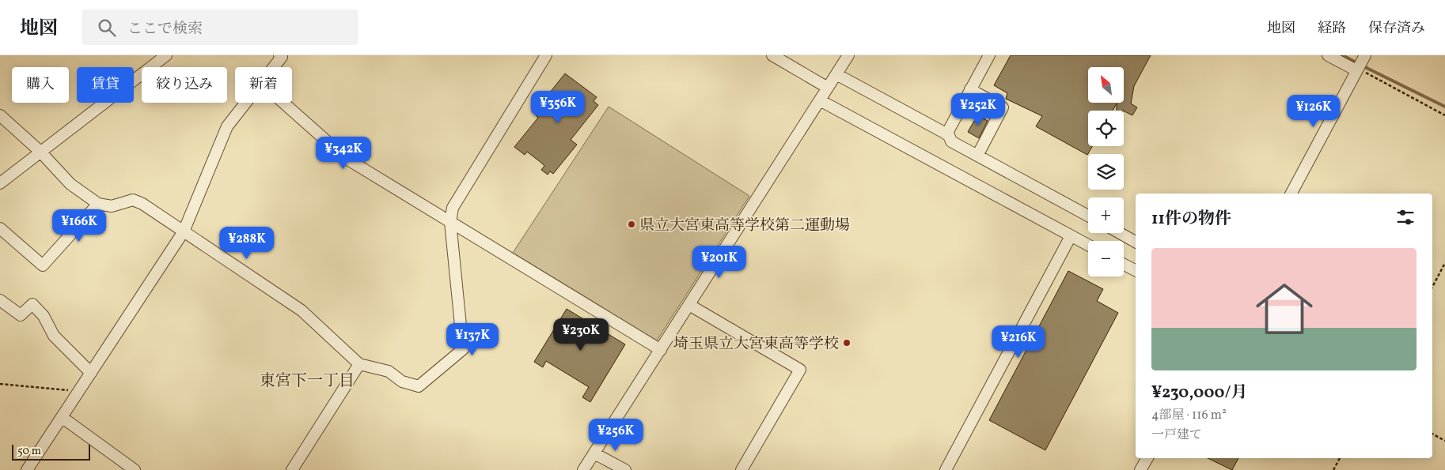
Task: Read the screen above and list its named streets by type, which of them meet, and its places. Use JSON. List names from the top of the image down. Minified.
{"districts":["東宮下一丁目"],"places":["県立大宮東高等学校第二運動場","埼玉県立大宮東高等学校"],"scale_bar":"50 m","north":"top left","page":{"header":"地図","search":"ここで検索","nav":["地図","経路","保存済み"],"map_buttons":["+","−"],"chip":["購入","賃貸","絞り込み","新着"],"price":["¥356K","¥252K","¥126K","¥342K","¥166K","¥288K","¥201K","¥230K","¥137K","¥216K","¥256K"],"heading":"11件の物件","list":[{"name":"¥230,000/月","note":"4部屋 · 116 m² · 一戸建て"}],"scale":"50 m"}}
